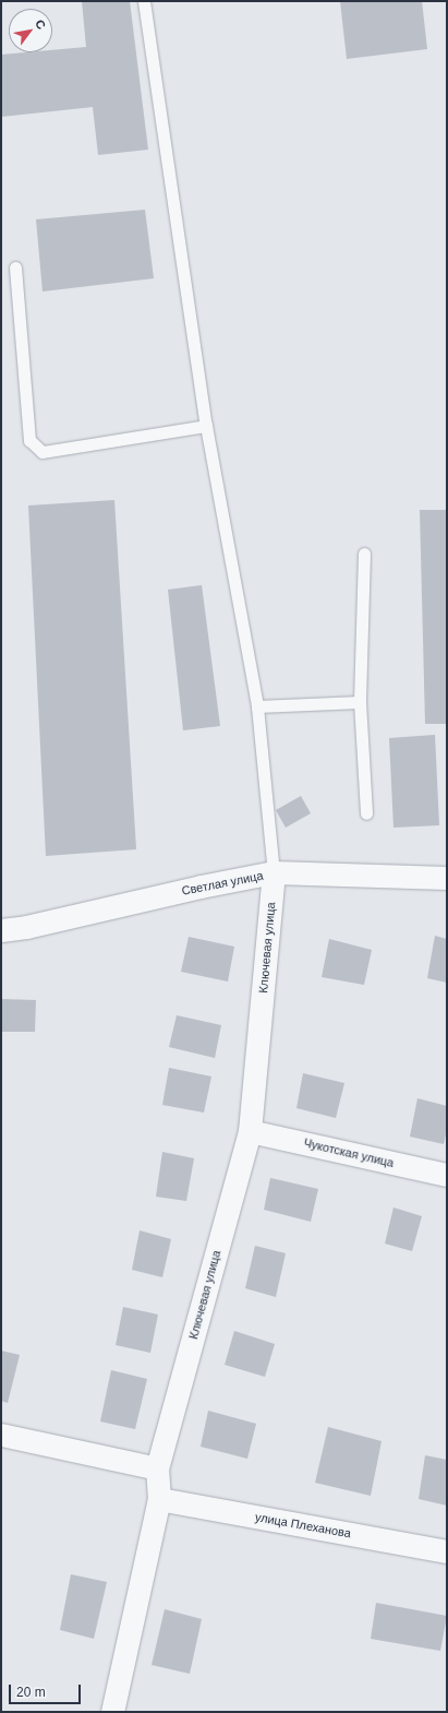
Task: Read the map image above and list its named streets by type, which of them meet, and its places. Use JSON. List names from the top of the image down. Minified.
{"streets":{"street":["Светлая улица","Ключевая улица","Чукотская улица","улица Плеханова"]},"crossings":[["Светлая улица","Ключевая улица"],["Ключевая улица","Чукотская улица"],["Ключевая улица","улица Плеханова"]],"scale_bar":"20 m","north":"top right"}
